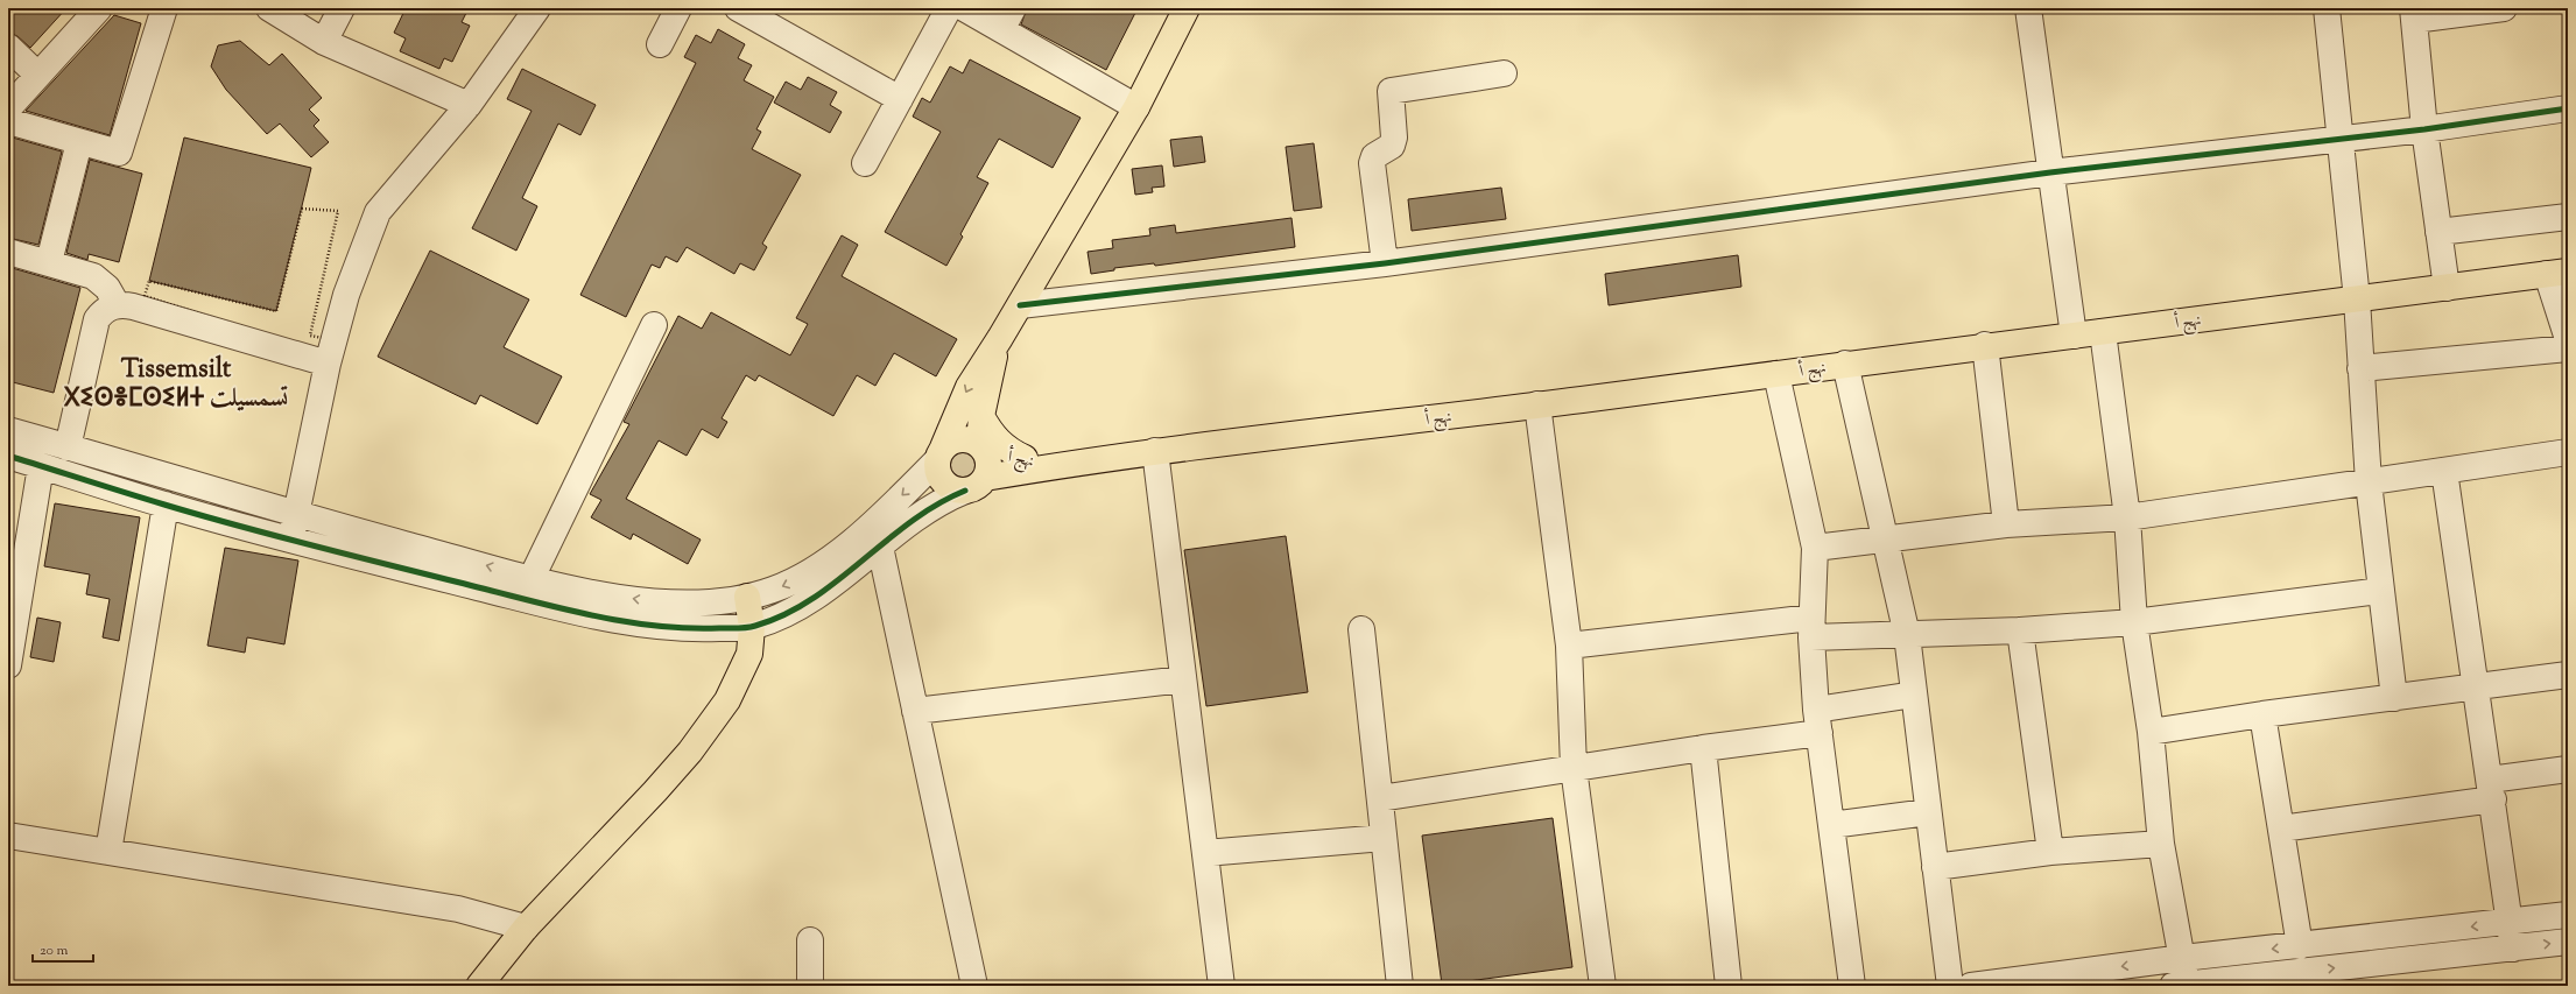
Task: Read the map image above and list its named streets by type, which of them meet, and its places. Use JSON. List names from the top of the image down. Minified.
{"streets":{"main road":["نهج أ"]},"districts":["Tissemsilt ⵝⵉⵙⴻⵎⵙⵉⵍⵜ تسمسيلت"],"scale_bar":"20 m"}
